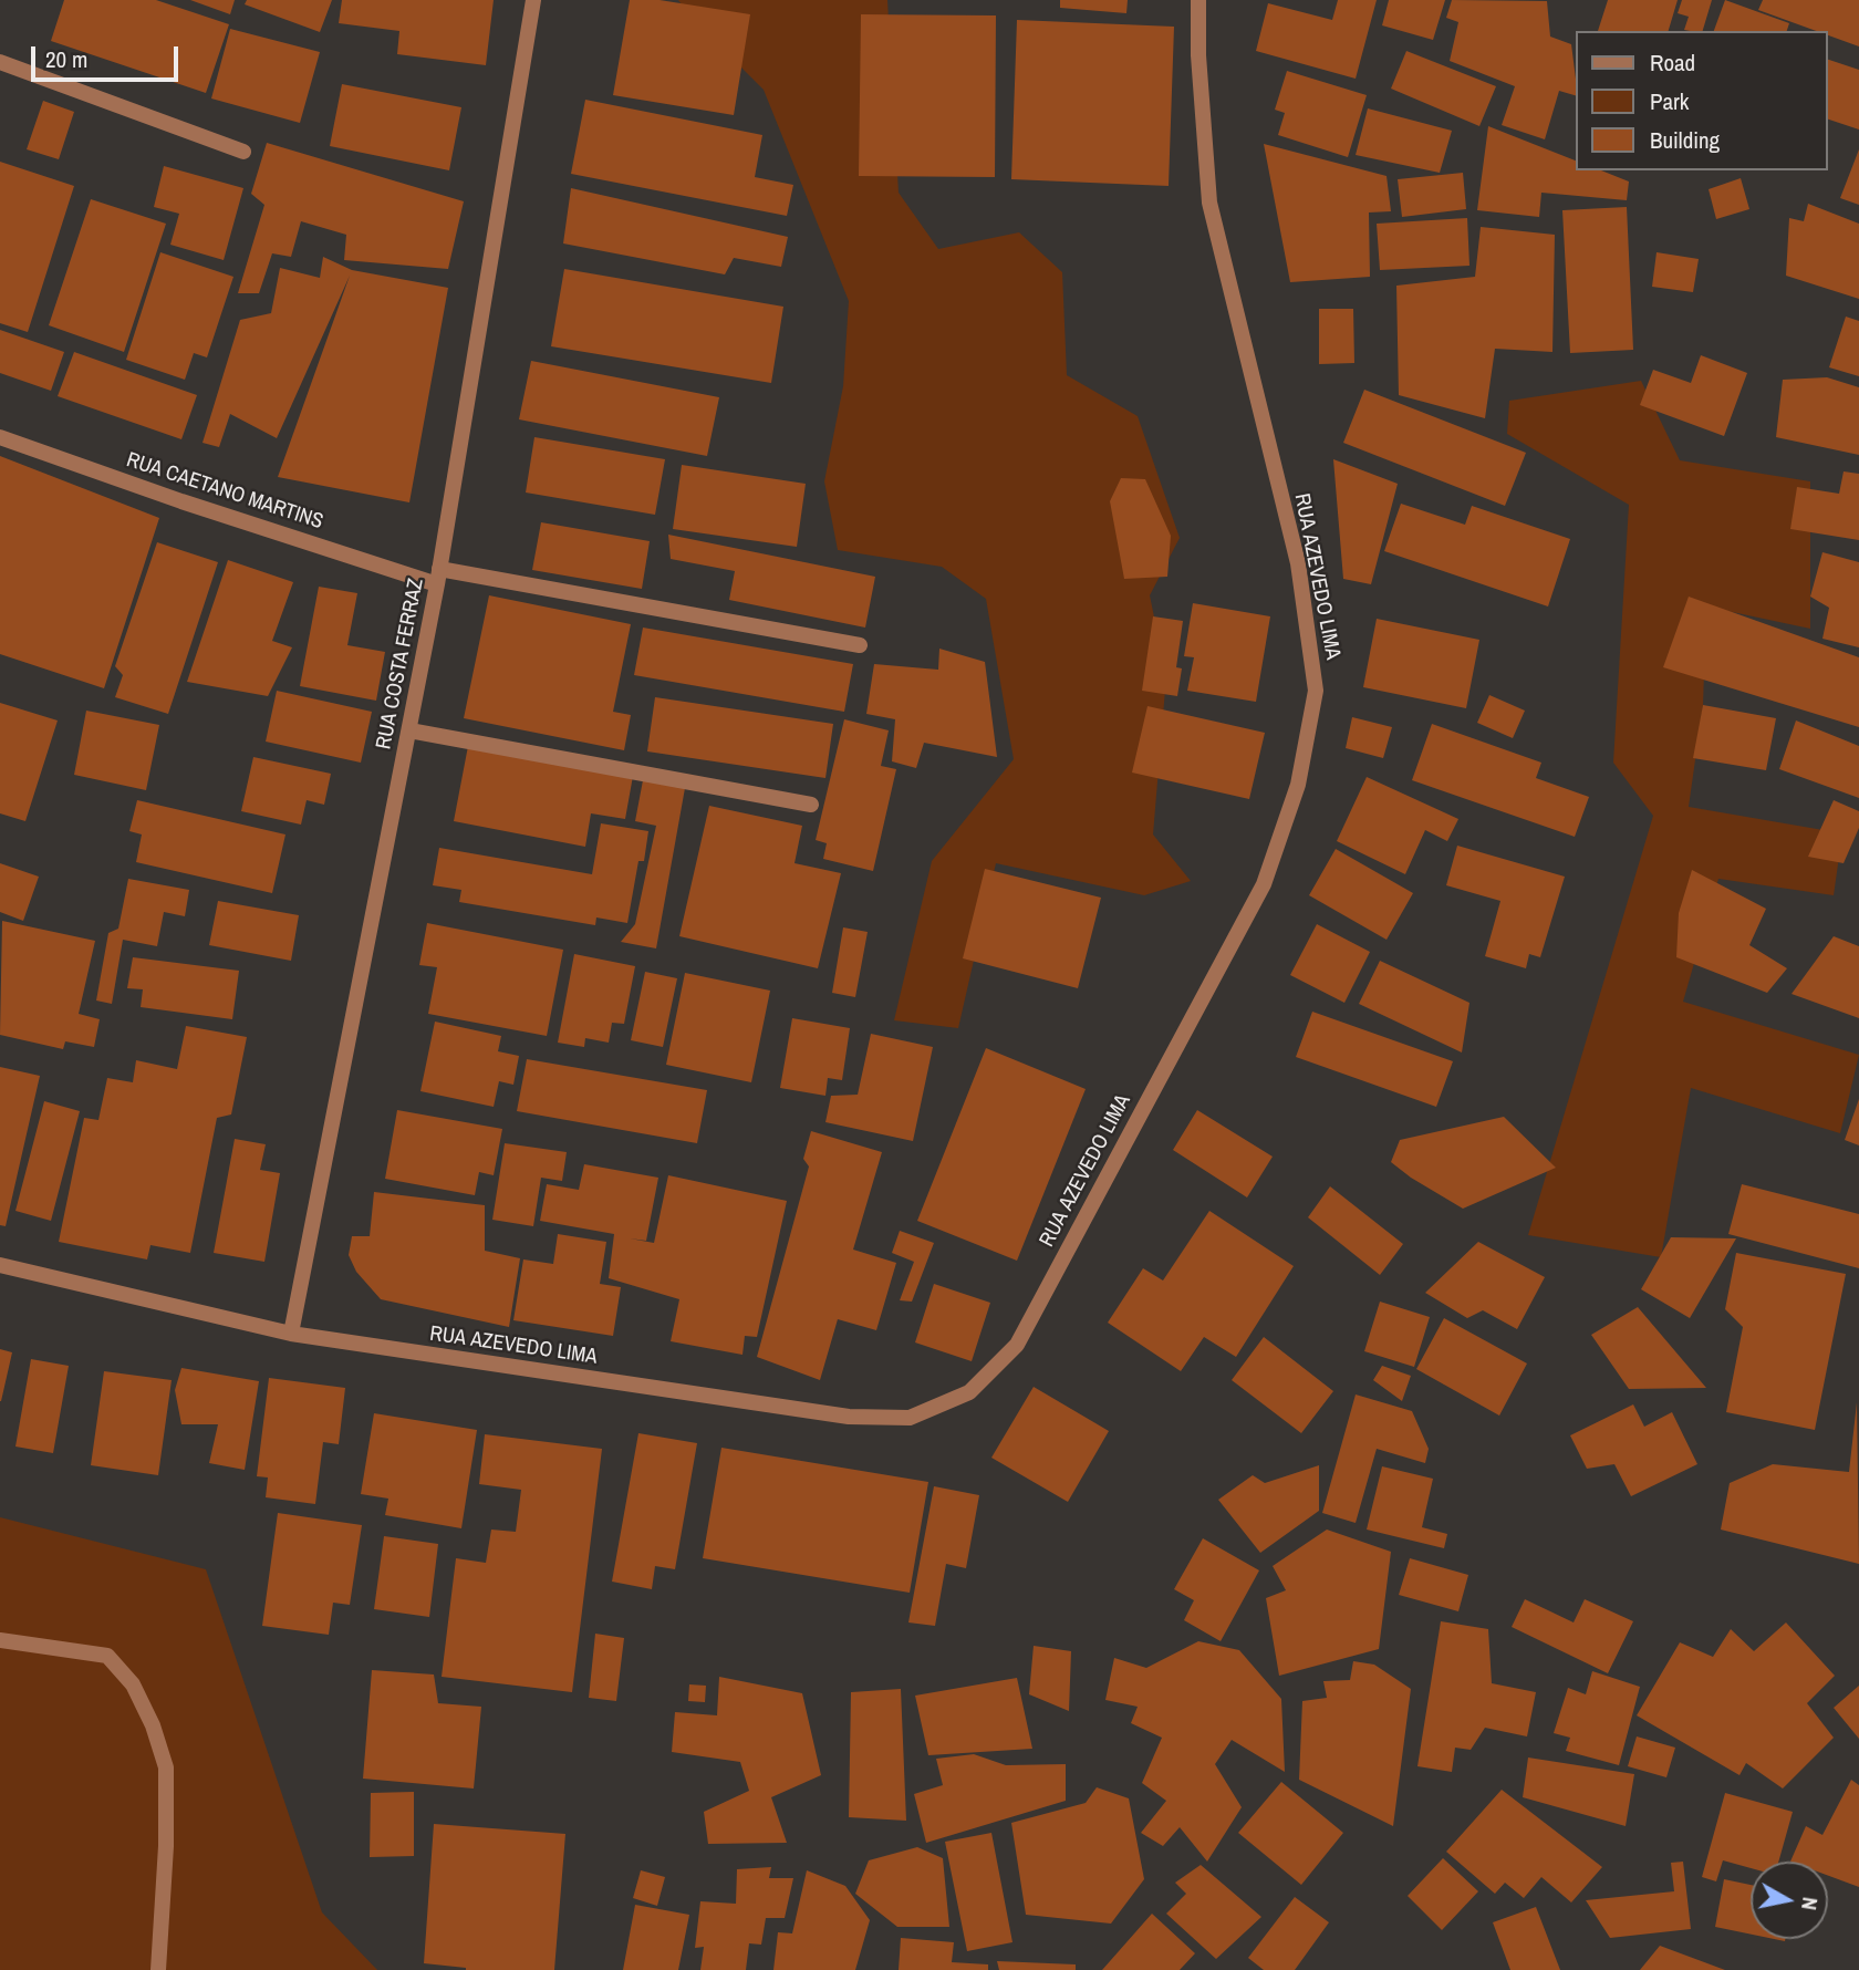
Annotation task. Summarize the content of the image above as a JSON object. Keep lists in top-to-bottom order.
{
  "streets": {
    "street": ["RUA CAETANO MARTINS", "RUA AZEVEDO LIMA", "RUA COSTA FERRAZ"]
  },
  "crossings": [
    ["RUA CAETANO MARTINS", "RUA COSTA FERRAZ"],
    ["RUA AZEVEDO LIMA", "RUA COSTA FERRAZ"]
  ],
  "legend": ["Road", "Park", "Building"],
  "scale_bar": "20 m",
  "north": "right"
}
